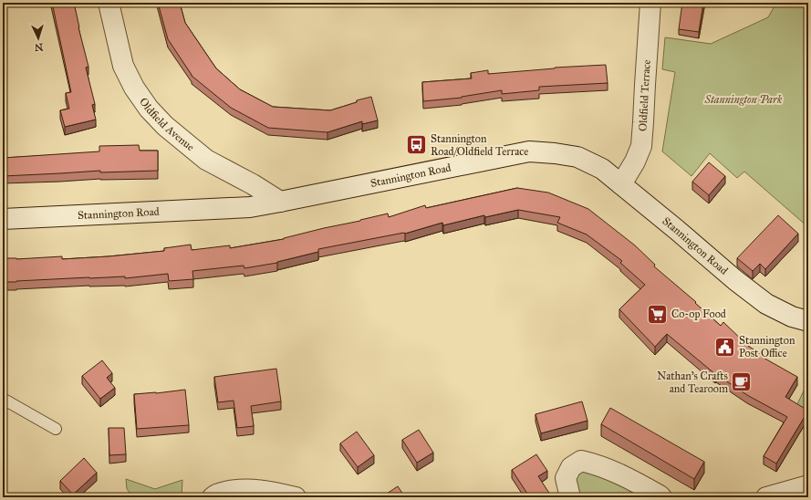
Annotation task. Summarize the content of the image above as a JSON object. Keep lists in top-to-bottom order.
{
  "streets": {
    "main road": ["Oldfield Terrace", "Oldfield Avenue", "Stannington Road"]
  },
  "crossings": [
    ["Oldfield Terrace", "Stannington Road"],
    ["Oldfield Avenue", "Stannington Road"]
  ],
  "parks": ["Stannington Park"],
  "places": {
    "bus stop": ["Stannington Road/Oldfield Terrace"],
    "supermarket": ["Co-op Food"],
    "public building": ["Stannington Post Office"],
    "cafe": ["Nathan's Crafts and Tearoom"]
  },
  "north": "bottom"
}
